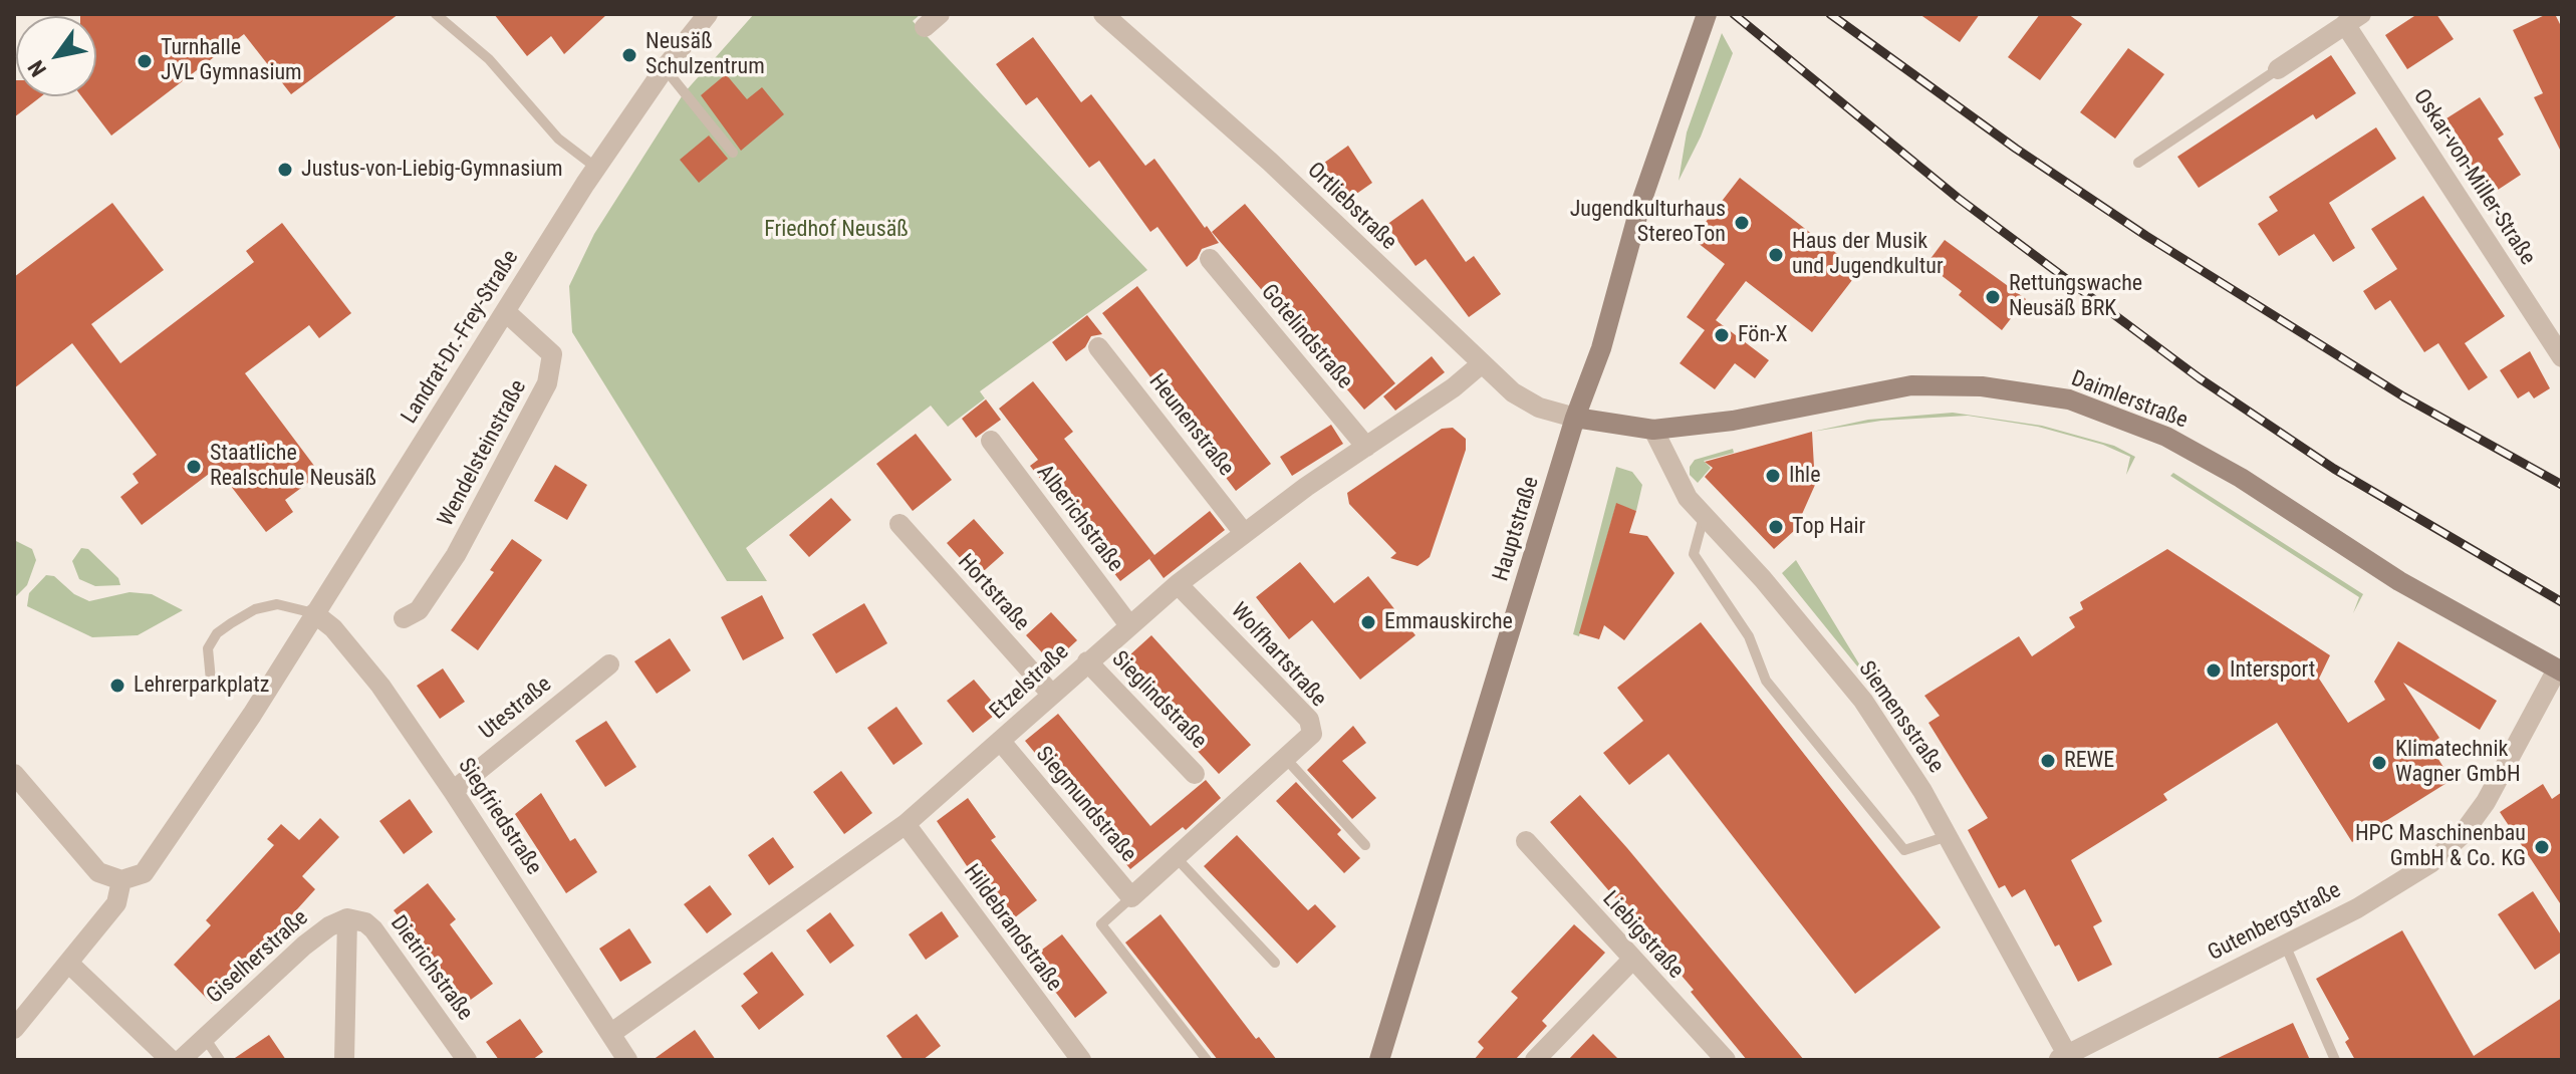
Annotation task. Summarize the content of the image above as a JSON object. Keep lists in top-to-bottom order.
{
  "streets": {
    "street": [
      "Oskar-von-Miller-Straße",
      "Ortliebstraße",
      "Landrat-Dr.-Frey-Straße",
      "Gotelindstraße",
      "Daimlerstraße",
      "Heunenstraße",
      "Wendelsteinstraße",
      "Alberichstraße",
      "Hauptstraße",
      "Hortstraße",
      "Wolfhartstraße",
      "Etzelstraße",
      "Sieglindstraße",
      "Utestraße",
      "Siemensstraße",
      "Siegmundstraße",
      "Siegfriedstraße",
      "Gutenbergstraße",
      "Hildebrandstraße",
      "Liebigstraße",
      "Giselherstraße",
      "Dietrichstraße"
    ]
  },
  "crossings": [
    ["Ortliebstraße", "Daimlerstraße"],
    ["Ortliebstraße", "Hauptstraße"],
    ["Ortliebstraße", "Etzelstraße"],
    ["Landrat-Dr.-Frey-Straße", "Wendelsteinstraße"],
    ["Landrat-Dr.-Frey-Straße", "Siegfriedstraße"],
    ["Gotelindstraße", "Etzelstraße"],
    ["Daimlerstraße", "Hauptstraße"],
    ["Daimlerstraße", "Siemensstraße"],
    ["Daimlerstraße", "Gutenbergstraße"],
    ["Heunenstraße", "Etzelstraße"],
    ["Alberichstraße", "Etzelstraße"],
    ["Hortstraße", "Etzelstraße"],
    ["Wolfhartstraße", "Etzelstraße"],
    ["Wolfhartstraße", "Siegmundstraße"],
    ["Etzelstraße", "Sieglindstraße"],
    ["Etzelstraße", "Siegmundstraße"],
    ["Etzelstraße", "Siegfriedstraße"],
    ["Etzelstraße", "Hildebrandstraße"],
    ["Utestraße", "Siegfriedstraße"],
    ["Siemensstraße", "Gutenbergstraße"],
    ["Giselherstraße", "Dietrichstraße"]
  ],
  "parks": ["Friedhof Neusäß"],
  "places": [
    "Neusäß Schulzentrum",
    "Turnhalle JVL Gymnasium",
    "Justus-von-Liebig-Gymnasium",
    "Jugendkulturhaus StereoTon",
    "Haus der Musik und Jugendkultur",
    "Rettungswache Neusäß BRK",
    "Fön-X",
    "Staatliche Realschule Neusäß",
    "Ihle",
    "Top Hair",
    "Emmauskirche",
    "Intersport",
    "Lehrerparkplatz",
    "REWE",
    "Klimatechnik Wagner GmbH",
    "HPC Maschinenbau GmbH & Co. KG"
  ],
  "north": "bottom left"
}
